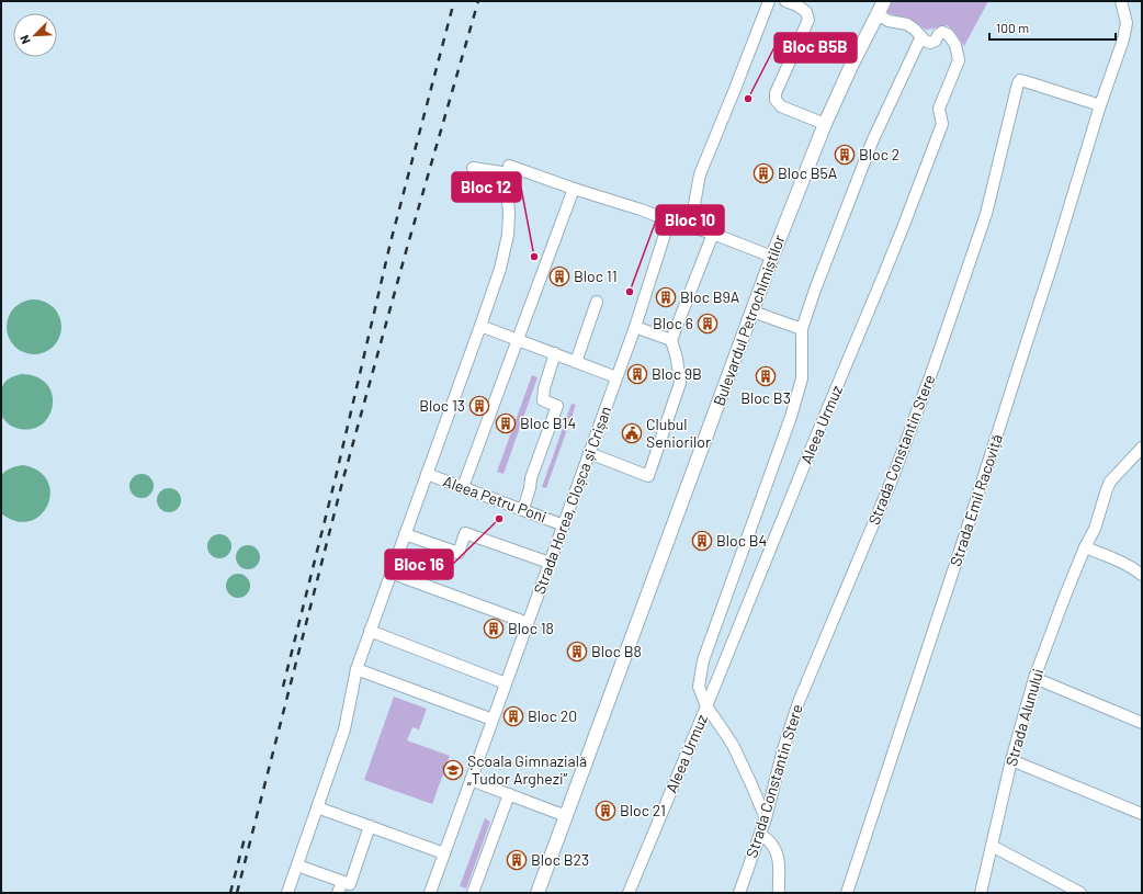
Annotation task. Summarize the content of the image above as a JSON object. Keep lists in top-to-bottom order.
{
  "streets": {
    "main road": ["Bulevardul Petrochimiștilor"],
    "street": [
      "Aleea Urmuz",
      "Strada Constantin Stere",
      "Aleea Petru Poni",
      "Strada Horea, Cloșca și Crișan",
      "Strada Emil Racoviță",
      "Strada Alunului"
    ]
  },
  "crossings": [
    ["Strada Constantin Stere", "Strada Emil Racoviță"],
    ["Aleea Petru Poni", "Strada Horea, Cloșca și Crișan"]
  ],
  "places": {
    "other": [
      "Bloc B5B",
      "Bloc 12",
      "Bloc 10",
      "Bloc 16"
    ],
    "building": [
      "Bloc 2",
      "Bloc B5A",
      "Bloc 11",
      "Bloc B9A",
      "Bloc 6",
      "Bloc 9B",
      "Bloc B3",
      "Bloc 13",
      "Bloc B14",
      "Bloc B4",
      "Bloc 18",
      "Bloc B8",
      "Bloc 20",
      "Bloc 21",
      "Bloc B23"
    ],
    "public building": ["Clubul Seniorilor"],
    "school or university": ["Școala Gimnazială „Tudor Arghezi”"]
  },
  "scale_bar": "100 m",
  "north": "bottom left"
}
